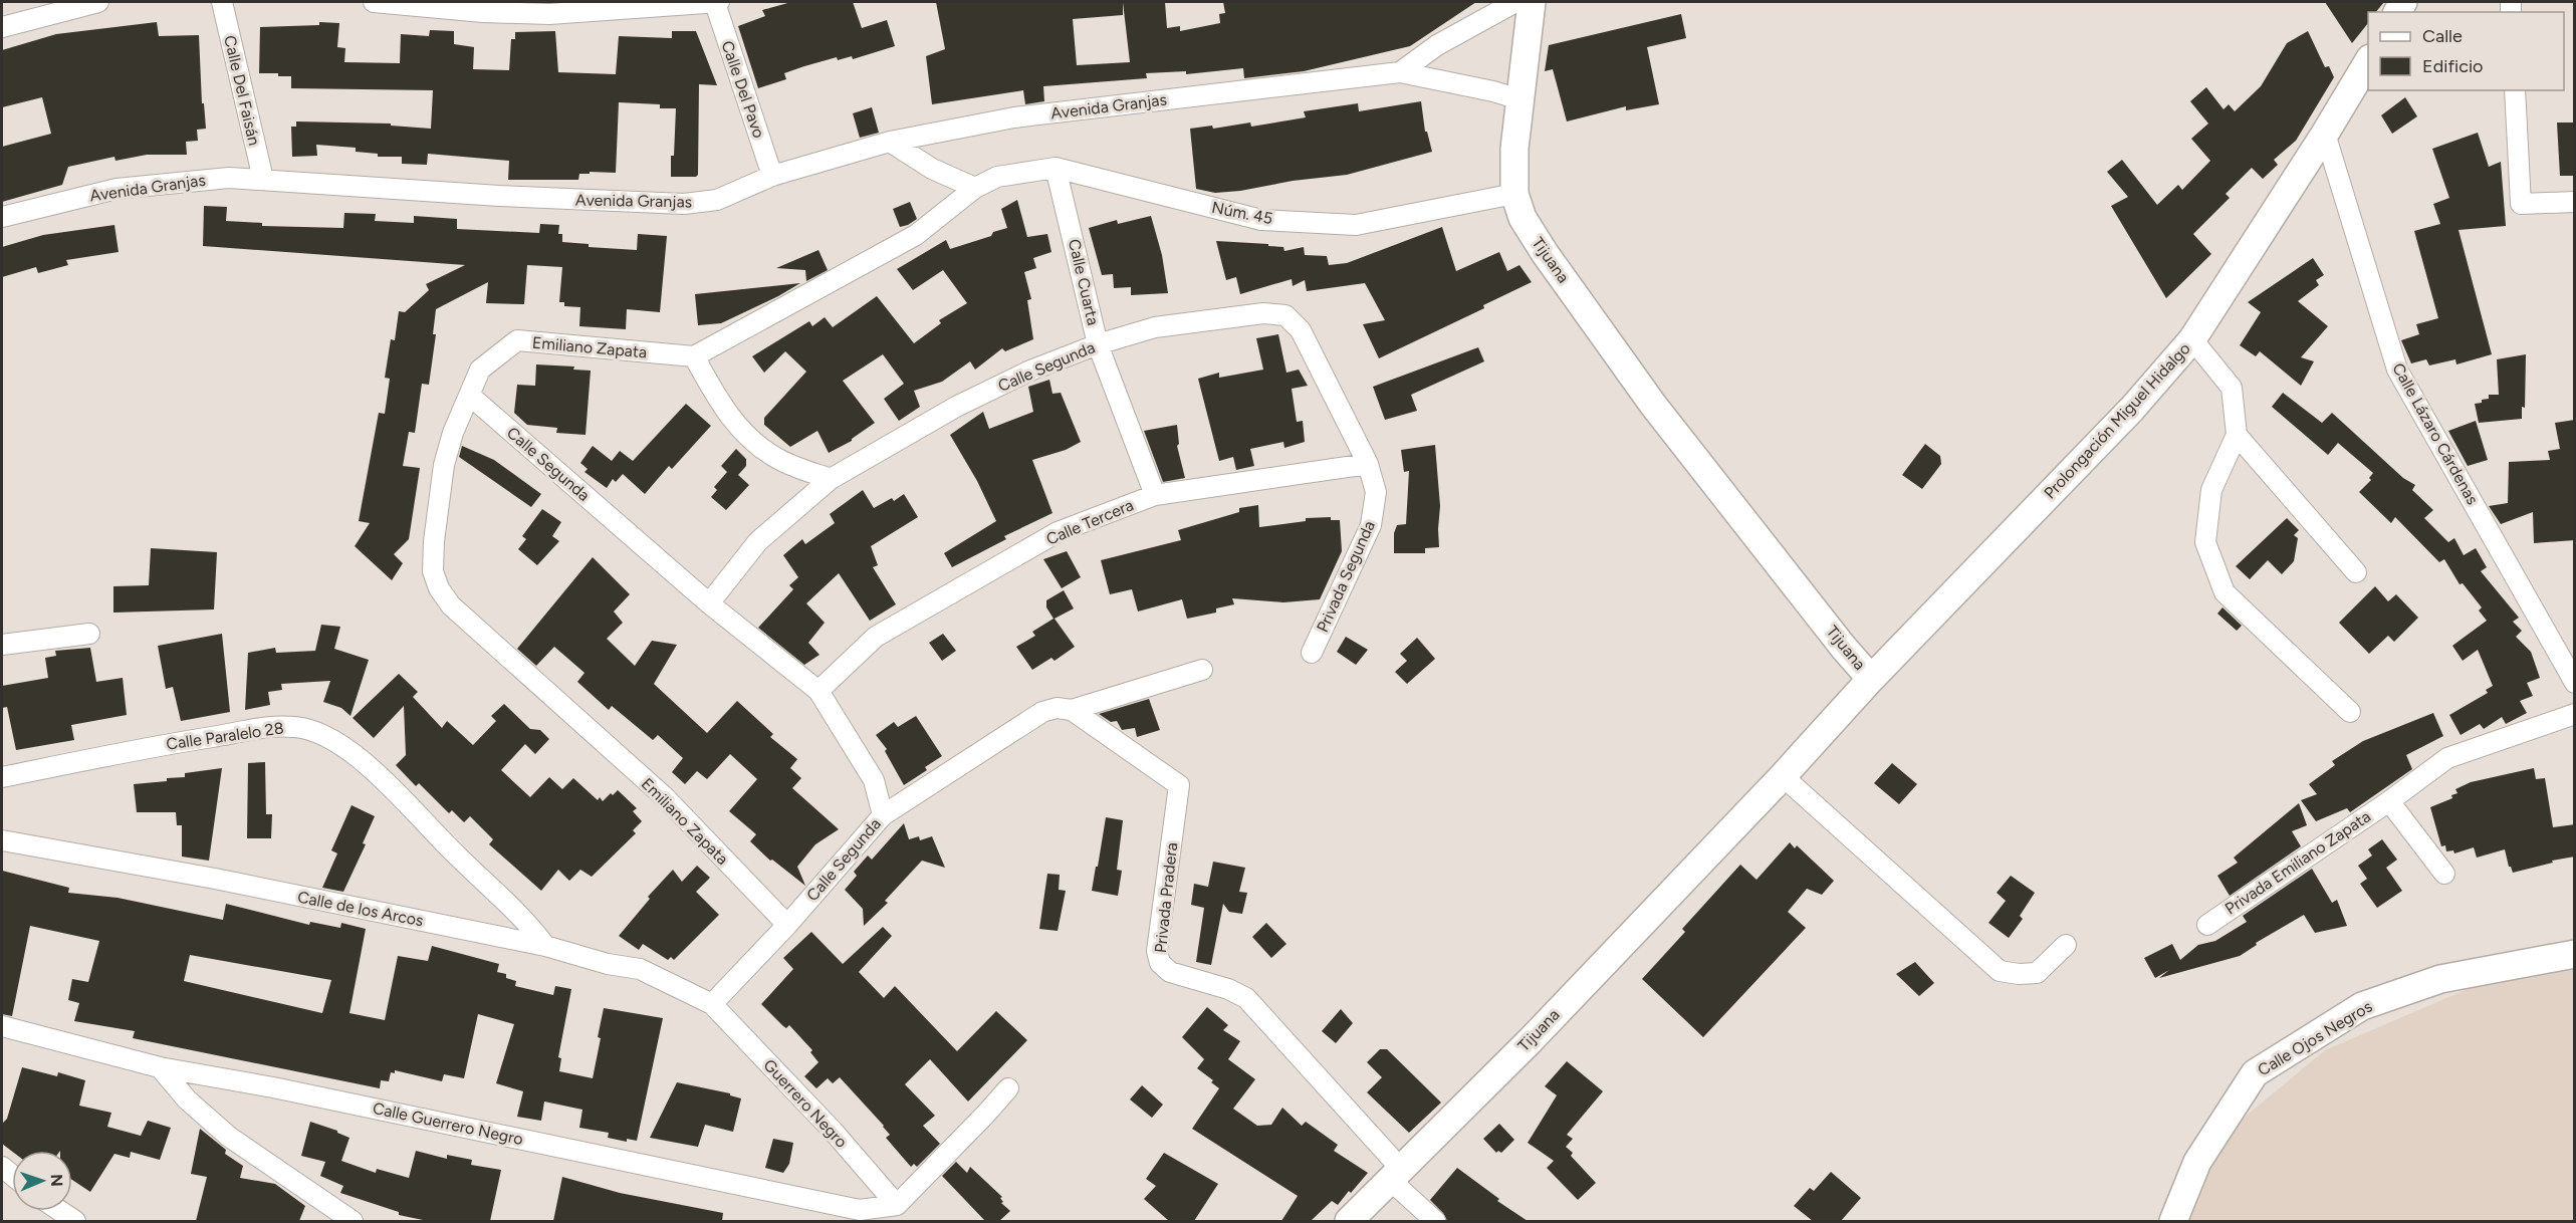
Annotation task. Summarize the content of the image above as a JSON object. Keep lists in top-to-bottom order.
{
  "streets": {
    "main road": ["Tijuana", "Prolongación Miguel Hidalgo", "Calle Ojos Negros"],
    "street": [
      "Calle Del Pavo",
      "Calle Del Faisán",
      "Avenida Granjas",
      "Núm. 45",
      "Calle Cuarta",
      "Emiliano Zapata",
      "Calle Segunda",
      "Calle Lázaro Cárdenas",
      "Calle Tercera",
      "Privada Segunda",
      "Calle Paralelo 28",
      "Privada Emiliano Zapata",
      "Privada Pradera",
      "Calle de los Arcos",
      "Guerrero Negro",
      "Calle Guerrero Negro"
    ]
  },
  "crossings": [
    ["Calle Del Pavo", "Avenida Granjas"],
    ["Calle Del Faisán", "Avenida Granjas"],
    ["Avenida Granjas", "Tijuana"],
    ["Núm. 45", "Tijuana"],
    ["Núm. 45", "Calle Cuarta"],
    ["Tijuana", "Prolongación Miguel Hidalgo"],
    ["Tijuana", "Privada Pradera"],
    ["Calle Cuarta", "Calle Segunda"],
    ["Calle Cuarta", "Calle Tercera"],
    ["Emiliano Zapata", "Calle Segunda"],
    ["Calle Segunda", "Calle Tercera"],
    ["Calle Segunda", "Privada Segunda"],
    ["Calle Segunda", "Calle de los Arcos"],
    ["Calle Segunda", "Guerrero Negro"],
    ["Prolongación Miguel Hidalgo", "Calle Lázaro Cárdenas"],
    ["Calle Tercera", "Privada Segunda"],
    ["Calle Paralelo 28", "Calle de los Arcos"],
    ["Calle de los Arcos", "Guerrero Negro"],
    ["Guerrero Negro", "Calle Guerrero Negro"]
  ],
  "legend": ["Calle", "Edificio"],
  "north": "right"
}
